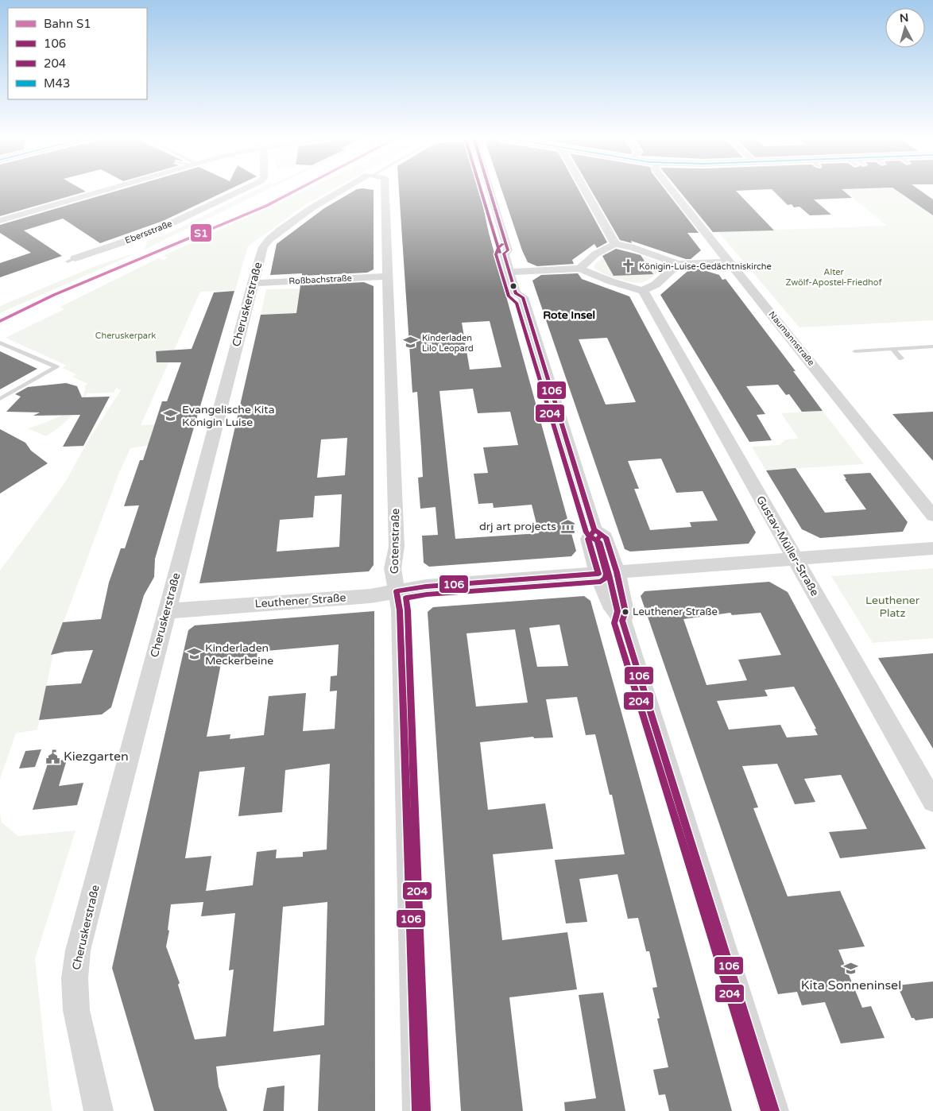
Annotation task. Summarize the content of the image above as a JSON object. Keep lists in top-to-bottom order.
{
  "streets": {
    "street": [
      "Ebersstraße",
      "Roßbachstraße",
      "Cheruskerstraße",
      "Naumannstraße",
      "Gotenstraße",
      "Gustav-Müller-Straße",
      "Leuthener Straße"
    ]
  },
  "crossings": [
    ["Roßbachstraße", "Cheruskerstraße"],
    ["Roßbachstraße", "Gotenstraße"],
    ["Cheruskerstraße", "Leuthener Straße"],
    ["Gotenstraße", "Leuthener Straße"],
    ["Gustav-Müller-Straße", "Leuthener Straße"]
  ],
  "districts": ["Rote Insel"],
  "parks": ["Alter Zwölf-Apostel-Friedhof", "Cheruskerpark", "Leuthener Platz"],
  "places": {
    "church": ["Königin-Luise-Gedächtniskirche"],
    "school or university": [
      "Kinderladen Lilo Leopard",
      "Evangelische Kita Königin Luise",
      "Kinderladen Meckerbeine",
      "Kita Sonneninsel"
    ],
    "museum": ["drj art projects"],
    "other": ["Leuthener Straße"],
    "public building": ["Kiezgarten"]
  },
  "lines": ["rail line S1", "transit line 106", "transit line 204"],
  "legend": [
    "Bahn S1",
    "106",
    "204",
    "M43"
  ],
  "north": "top"
}
